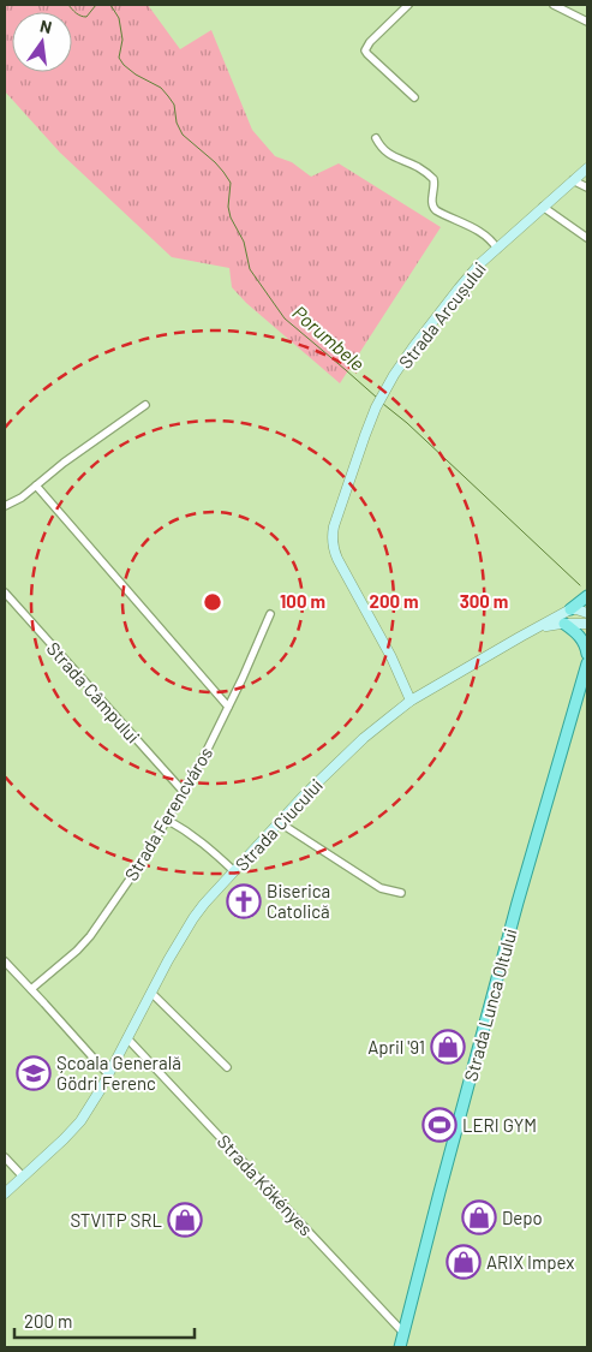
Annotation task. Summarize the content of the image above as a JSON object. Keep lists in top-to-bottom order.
{
  "streets": {
    "main road": ["Strada Arcușului", "Strada Ciucului", "Strada Lunca Oltului"],
    "street": ["Strada Câmpului", "Strada Ferencváros", "Strada Kökényes"]
  },
  "crossings": [
    ["Strada Arcușului", "Strada Ciucului"],
    ["Strada Câmpului", "Strada Ferencváros"],
    ["Strada Ciucului", "Strada Kökényes"],
    ["Strada Lunca Oltului", "Strada Kökényes"]
  ],
  "water": ["Porumbele"],
  "places": {
    "church": ["Biserica Catolică"],
    "shop": [
      "April '91",
      "Depo",
      "STVITP SRL",
      "ARIX Impex"
    ],
    "school or university": ["Școala Generală Gödri Ferenc"],
    "sports": ["LERI GYM"]
  },
  "scale_bar": "200 m",
  "north": "top",
  "rings": ["100 m", "200 m", "300 m"]
}
